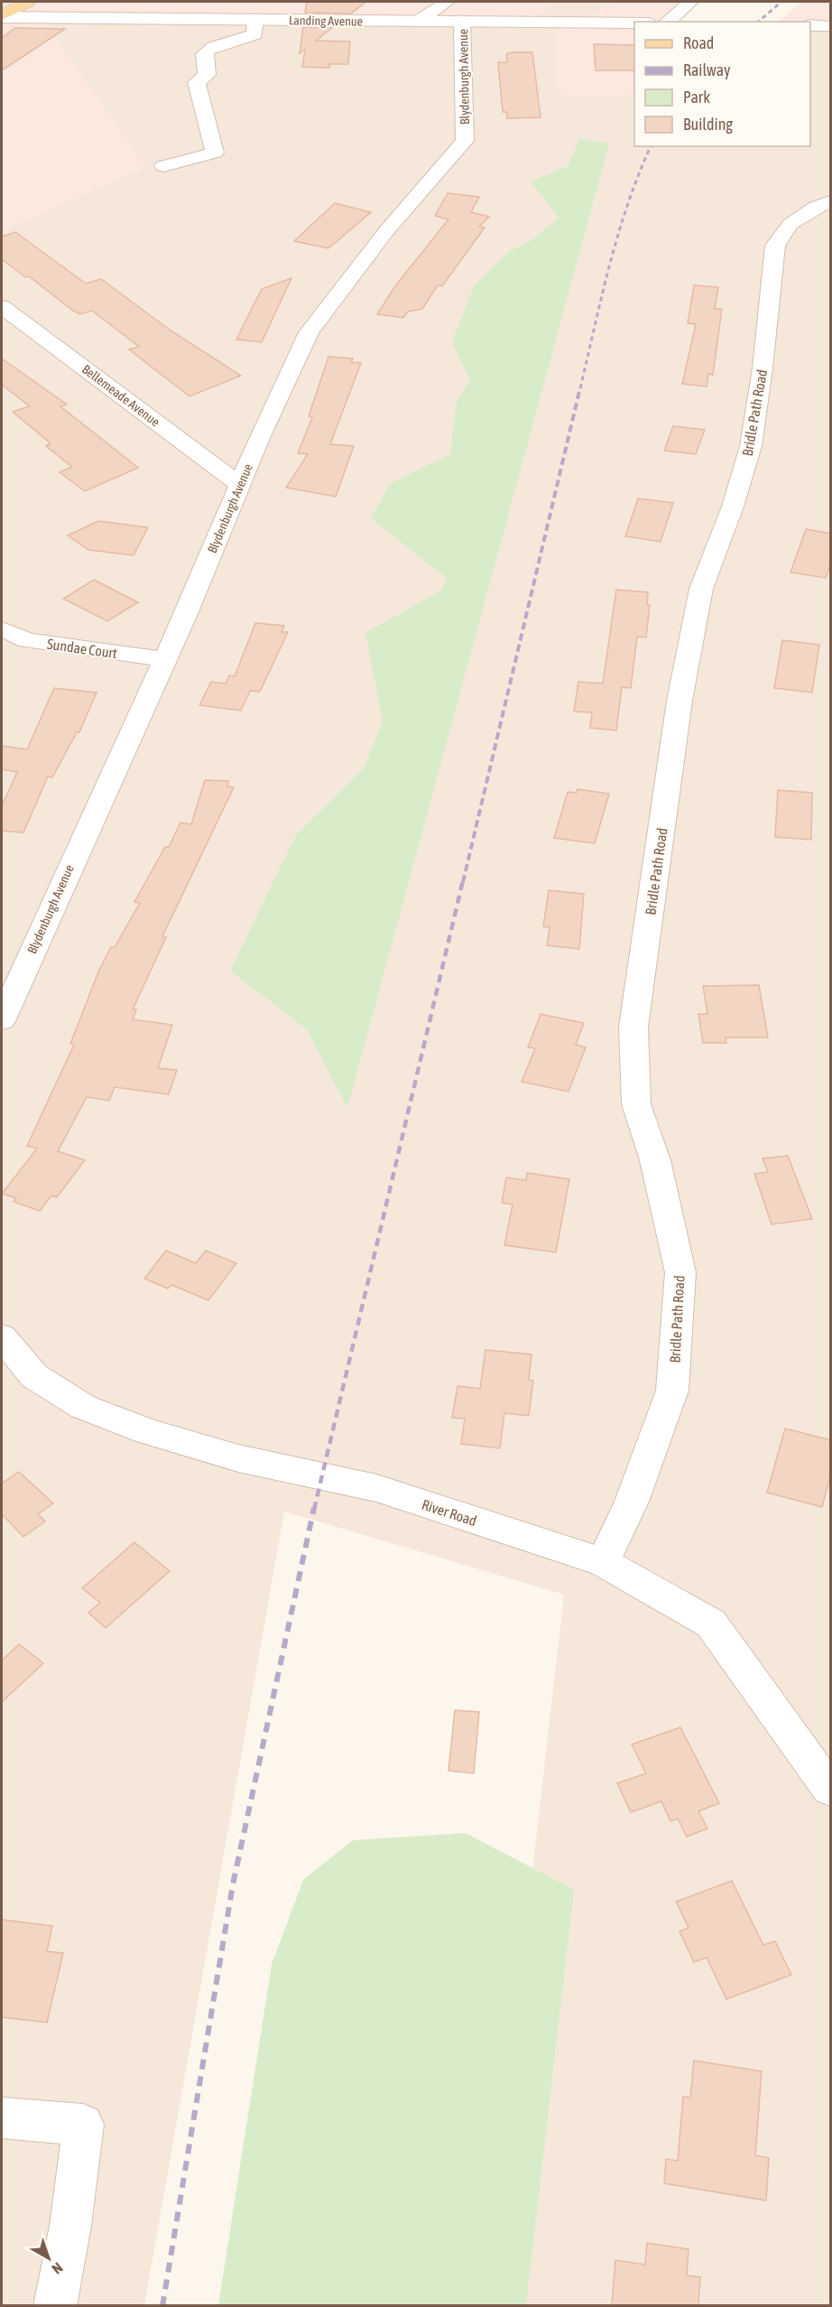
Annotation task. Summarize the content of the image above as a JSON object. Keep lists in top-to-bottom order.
{
  "streets": {
    "street": [
      "Landing Avenue",
      "Blydenburgh Avenue",
      "Bellemeade Avenue",
      "Bridle Path Road",
      "Sundae Court",
      "River Road"
    ]
  },
  "crossings": [
    ["Landing Avenue", "Blydenburgh Avenue"],
    ["Blydenburgh Avenue", "Bellemeade Avenue"],
    ["Blydenburgh Avenue", "Sundae Court"],
    ["Bridle Path Road", "River Road"]
  ],
  "legend": [
    "Road",
    "Railway",
    "Park",
    "Building"
  ],
  "north": "bottom right"
}
